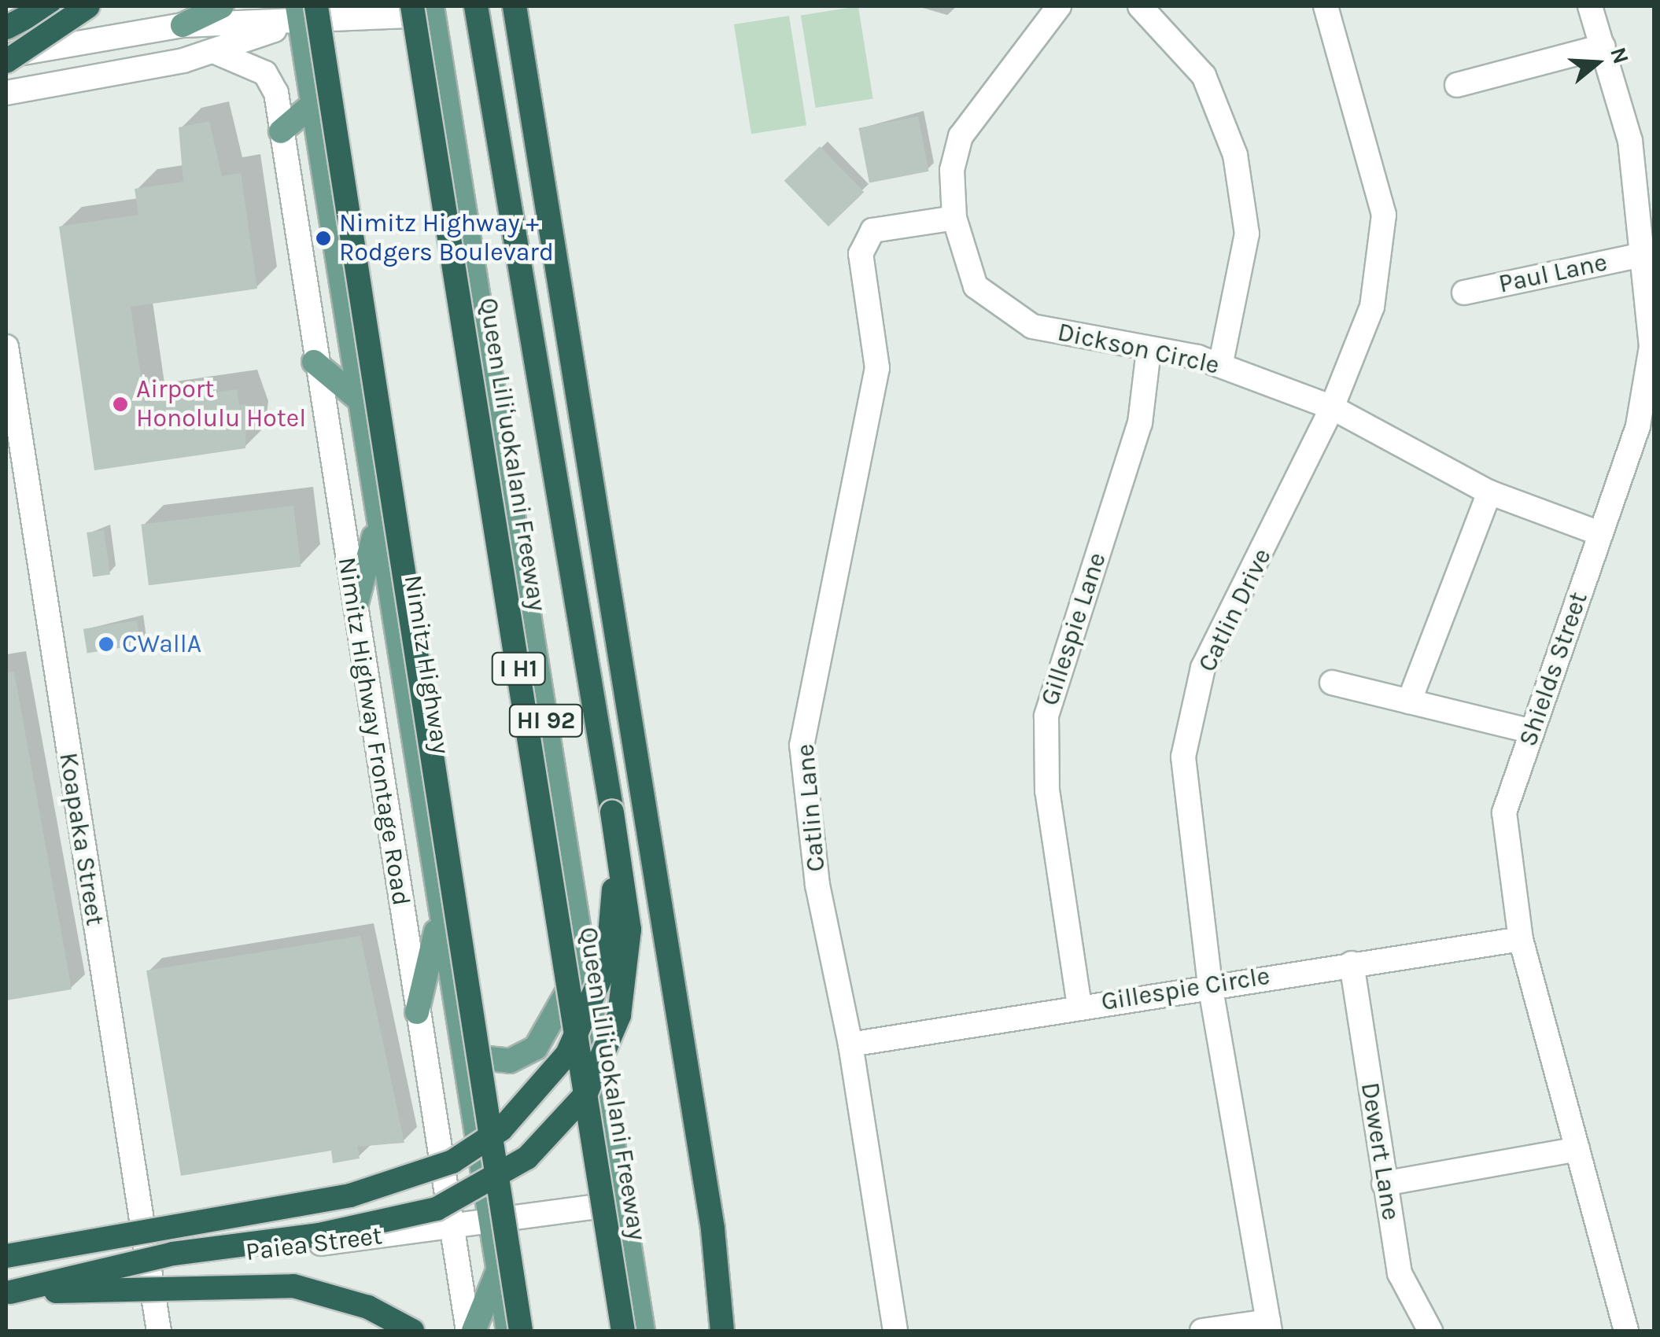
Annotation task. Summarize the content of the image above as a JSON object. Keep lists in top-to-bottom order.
{
  "streets": {
    "highway": ["Queen Liliʻuokalani Freeway", "I H1"],
    "main road": ["Nimitz Highway", "HI 92"],
    "street": [
      "Paul Lane",
      "Dickson Circle",
      "Catlin Drive",
      "Gillespie Lane",
      "Shields Street",
      "Nimitz Highway Frontage Road",
      "Catlin Lane",
      "Koapaka Street",
      "Gillespie Circle",
      "Dewert Lane",
      "Paiea Street"
    ]
  },
  "crossings": [
    ["Paul Lane", "Shields Street"],
    ["Dickson Circle", "Catlin Drive"],
    ["Dickson Circle", "Gillespie Lane"],
    ["Dickson Circle", "Shields Street"],
    ["Dickson Circle", "Catlin Lane"],
    ["Queen Liliʻuokalani Freeway", "HI 92"],
    ["Catlin Drive", "Gillespie Circle"],
    ["Gillespie Lane", "Gillespie Circle"],
    ["Nimitz Highway", "Paiea Street"],
    ["Shields Street", "Gillespie Circle"],
    ["HI 92", "Paiea Street"],
    ["Nimitz Highway Frontage Road", "Paiea Street"],
    ["Catlin Lane", "Gillespie Circle"],
    ["Koapaka Street", "Paiea Street"],
    ["Gillespie Circle", "Dewert Lane"]
  ],
  "places": ["Nimitz Highway + Rodgers Boulevard", "Airport Honolulu Hotel", "CWallA"],
  "north": "right"
}
